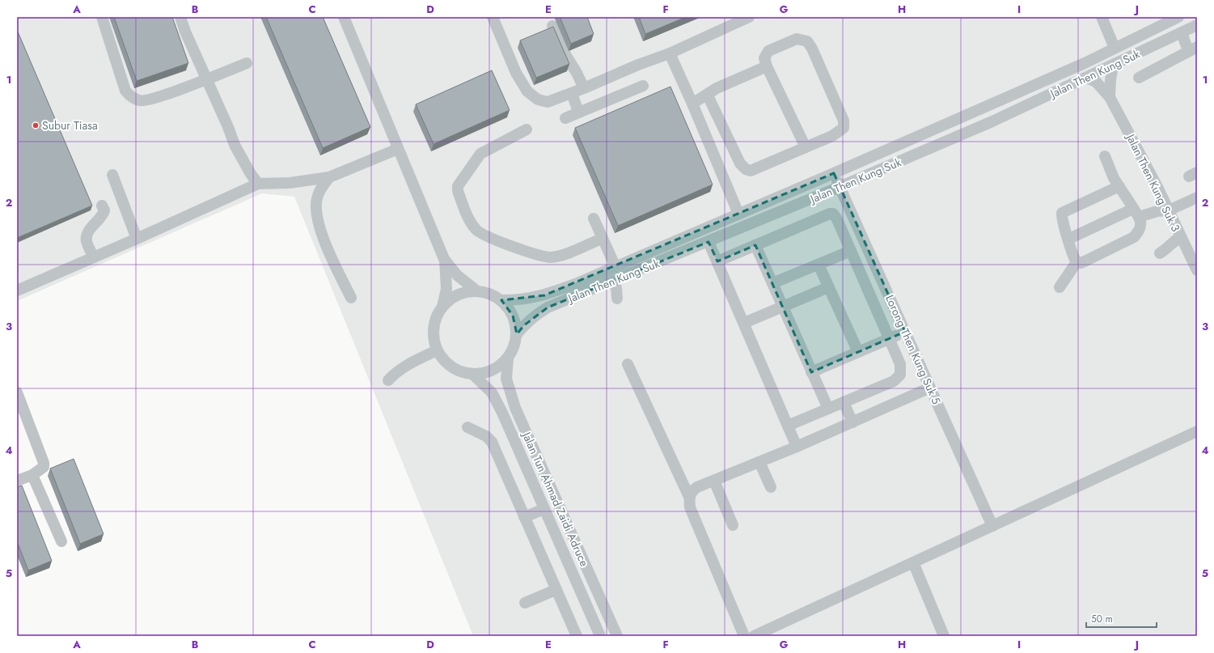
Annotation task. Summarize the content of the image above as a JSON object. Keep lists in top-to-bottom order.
{
  "streets": {
    "street": [
      "Jalan Then Kung Suk",
      "Jalan Then Kung Suk 3",
      "Lorong Then Kung Suk 5",
      "Jalan Tun Ahmad Zaidi Adruce"
    ]
  },
  "crossings": [
    ["Jalan Then Kung Suk", "Jalan Then Kung Suk 3"],
    ["Jalan Then Kung Suk", "Lorong Then Kung Suk 5"],
    ["Jalan Then Kung Suk", "Jalan Tun Ahmad Zaidi Adruce"]
  ],
  "places": ["Subur Tiasa"],
  "scale_bar": "50 m",
  "grid": {
    "columns": [
      "A",
      "B",
      "C",
      "D",
      "E",
      "F",
      "G",
      "H",
      "I",
      "J"
    ],
    "rows": [
      "1",
      "2",
      "3",
      "4",
      "5"
    ]
  }
}
